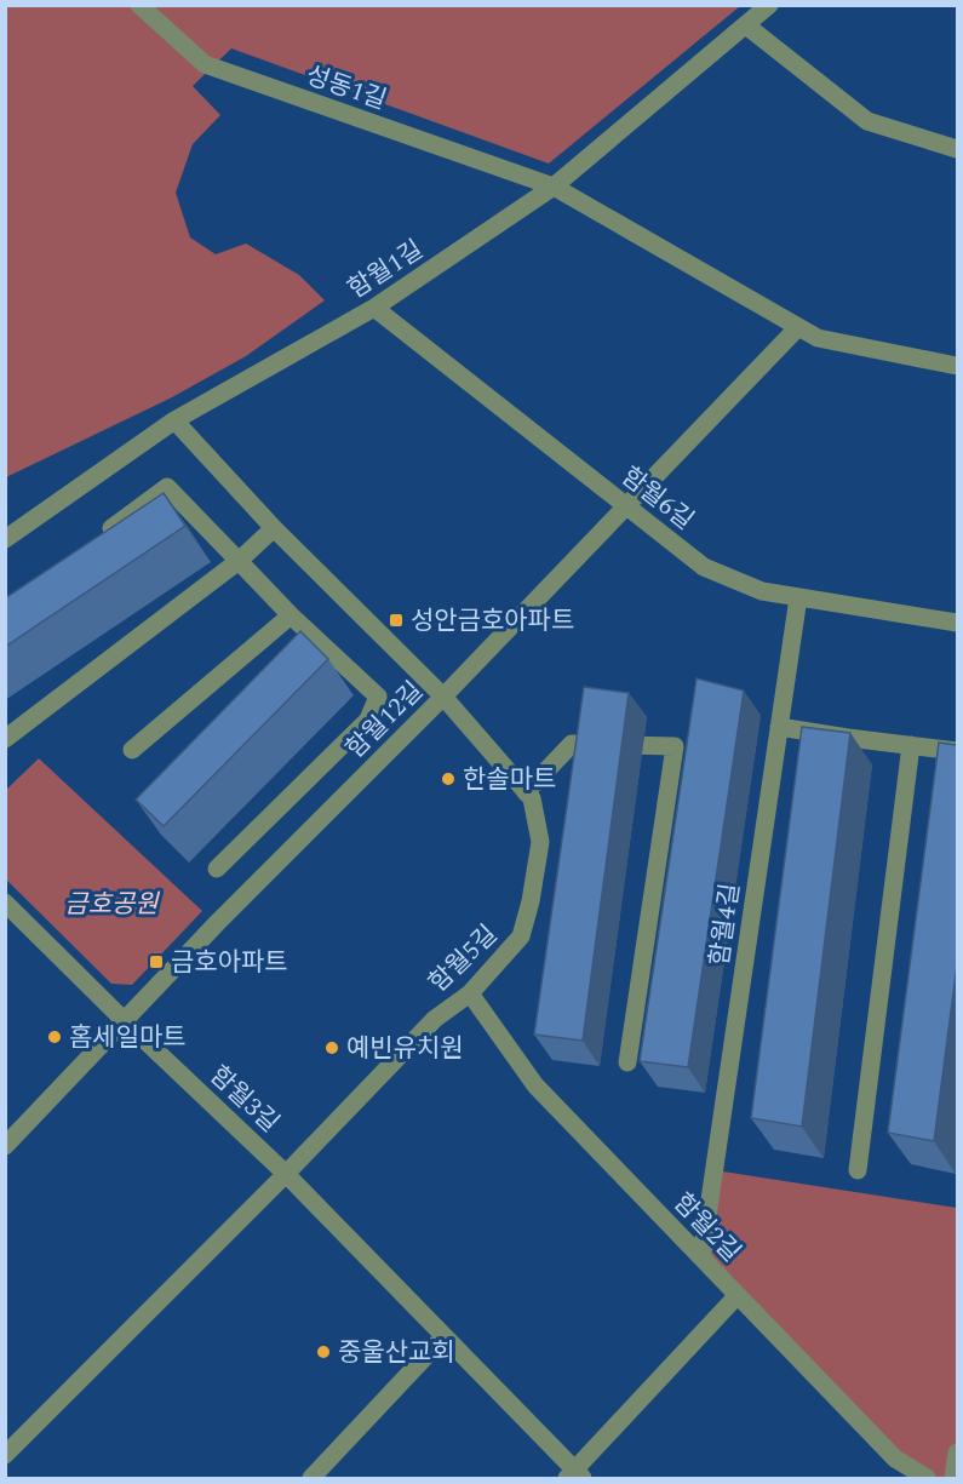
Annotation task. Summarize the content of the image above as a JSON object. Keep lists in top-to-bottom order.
{
  "streets": {
    "street": [
      "성동1길",
      "함월1길",
      "함월6길",
      "함월12길",
      "함월4길",
      "함월5길",
      "함월3길",
      "함월2길"
    ]
  },
  "crossings": [
    ["성동1길", "함월1길"],
    ["성동1길", "함월12길"],
    ["함월1길", "함월6길"],
    ["함월1길", "함월5길"],
    ["함월6길", "함월12길"],
    ["함월6길", "함월4길"],
    ["함월12길", "함월5길"],
    ["함월12길", "함월3길"],
    ["함월4길", "함월2길"],
    ["함월5길", "함월3길"],
    ["함월5길", "함월2길"]
  ],
  "parks": ["금호공원"],
  "places": {
    "transit": ["성안금호아파트", "금호아파트"],
    "other": [
      "한솔마트",
      "홈세일마트",
      "예빈유치원",
      "중울산교회"
    ]
  }
}
